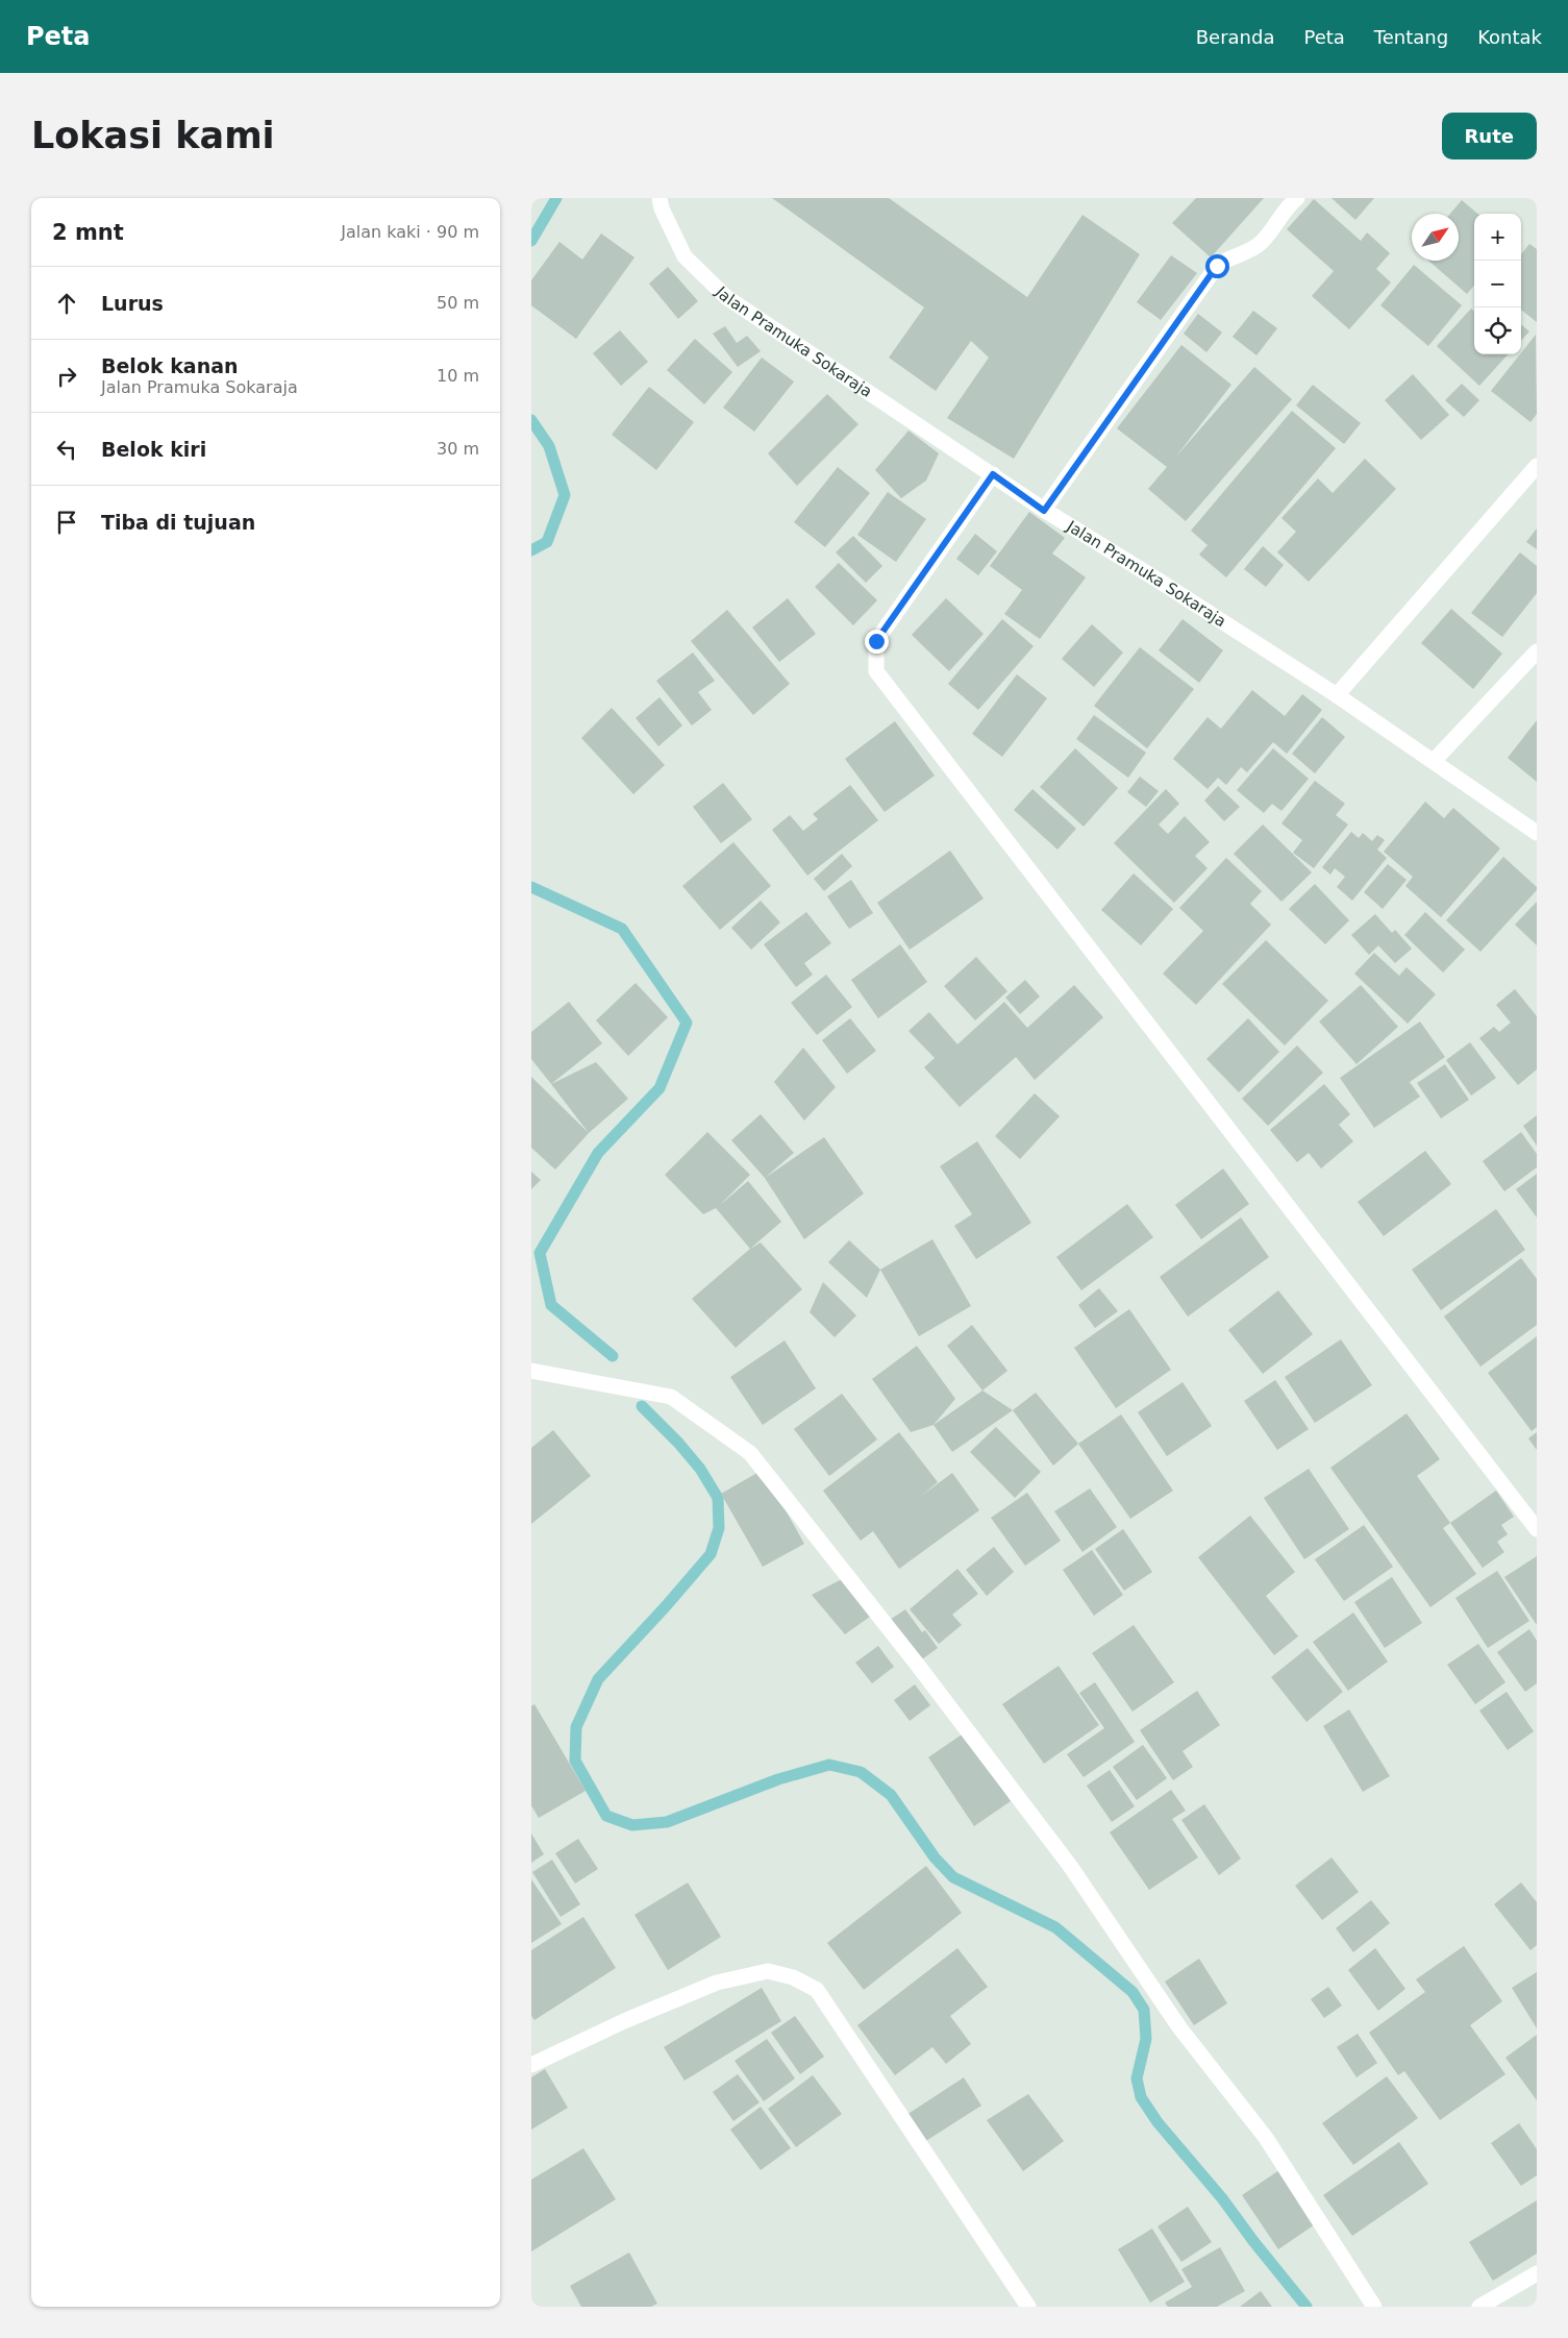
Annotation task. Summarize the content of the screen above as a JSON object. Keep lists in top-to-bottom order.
{
  "streets": {
    "street": ["Jalan Pramuka Sokaraja"]
  },
  "north": "top right",
  "page": {
    "header": "Peta",
    "nav": [
      "Beranda",
      "Peta",
      "Tentang",
      "Kontak"
    ],
    "buttons": "Rute",
    "title": "Lokasi kami",
    "heading": ["2 mnt", "Jalan kaki · 90 m"],
    "map_buttons": ["+", "−"],
    "list": [
      ["Lurus", "50 m"],
      ["Belok kanan", "Jalan Pramuka Sokaraja", "10 m"],
      ["Belok kiri", "30 m"],
      "Tiba di tujuan"
    ]
  }
}
